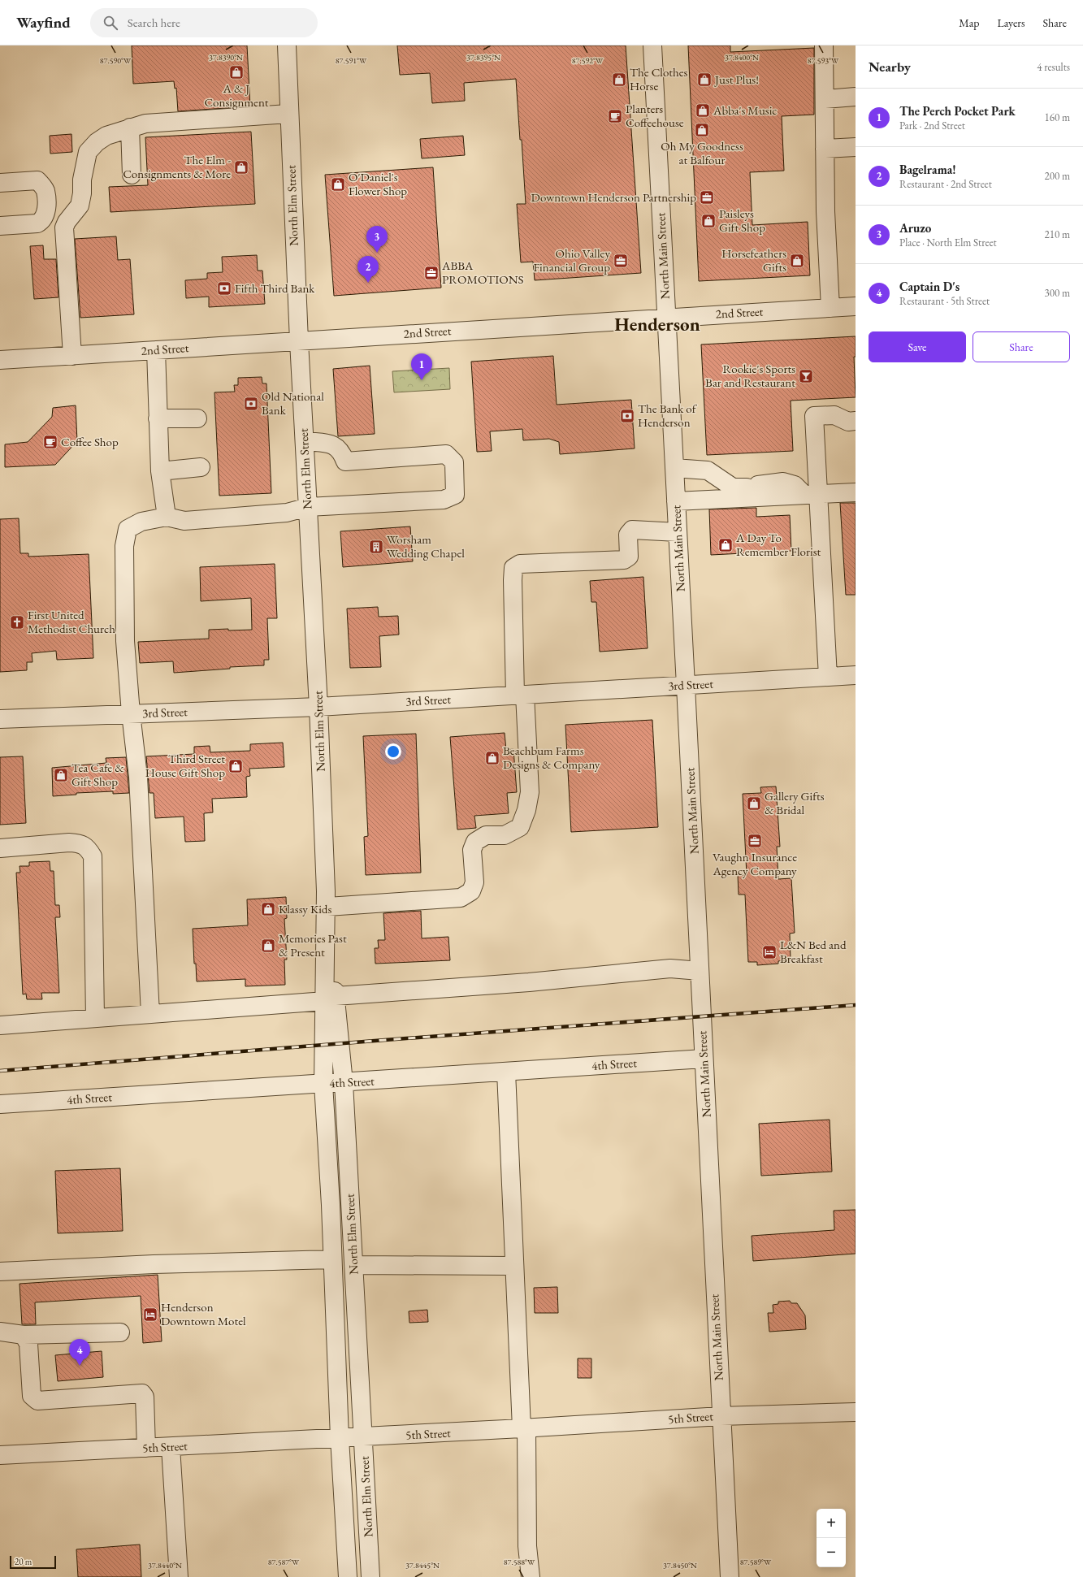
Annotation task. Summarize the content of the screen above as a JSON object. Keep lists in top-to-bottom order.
{
  "streets": {
    "street": [
      "North Elm Street",
      "North Main Street",
      "2nd Street",
      "3rd Street",
      "4th Street",
      "5th Street"
    ]
  },
  "crossings": [
    ["North Elm Street", "2nd Street"],
    ["North Elm Street", "3rd Street"],
    ["North Elm Street", "4th Street"],
    ["North Elm Street", "5th Street"],
    ["North Main Street", "2nd Street"],
    ["North Main Street", "3rd Street"],
    ["North Main Street", "4th Street"],
    ["North Main Street", "5th Street"]
  ],
  "districts": ["Henderson"],
  "places": {
    "shop": [
      "A & J Consignment",
      "The Clothes Horse",
      "Just Plus!",
      "Abba's Music",
      "Oh My Goodness at Balfour",
      "The Elm - Consignments & More",
      "O'Daniel's Flower Shop",
      "Paisleys Gift Shop",
      "Horsefeathers Gifts",
      "A Day To Remember Florist",
      "Beachbum Farms Designs & Company",
      "Third Street House Gift Shop",
      "Tea Cafe & Gift Shop",
      "Gallery Gifts & Bridal",
      "Klassy Kids",
      "Memories Past & Present"
    ],
    "cafe": ["Planters Coffeehouse", "Coffee Shop"],
    "office": [
      "Downtown Henderson Partnership",
      "Ohio Valley Financial Group",
      "ABBA PROMOTIONS",
      "Vaughn Insurance Agency Company"
    ],
    "bank": ["Fifth Third Bank", "Old National Bank", "The Bank of Henderson"],
    "bar": ["Rookie's Sports Bar and Restaurant"],
    "building": ["Worsham Wedding Chapel"],
    "church": ["First United Methodist Church"],
    "hotel": ["L&N Bed and Breakfast", "Henderson Downtown Motel"]
  },
  "scale_bar": "20 m",
  "page": {
    "header": "Wayfind",
    "search": "Search here",
    "nav": ["Map", "Layers", "Share"],
    "heading": ["Nearby", "4 results"],
    "list": [
      {
        "mark": "1",
        "name": "The Perch Pocket Park",
        "note": "Park · 2nd Street",
        "value": "160 m"
      },
      {
        "mark": "2",
        "name": "Bagelrama!",
        "note": "Restaurant · 2nd Street",
        "value": "200 m"
      },
      {
        "mark": "3",
        "name": "Aruzo",
        "note": "Place · North Elm Street",
        "value": "210 m"
      },
      {
        "mark": "4",
        "name": "Captain D's",
        "note": "Restaurant · 5th Street",
        "value": "300 m"
      }
    ],
    "pins": [
      "3",
      "2",
      "1",
      "4"
    ],
    "buttons": ["Save", "Share"],
    "map_buttons": ["+", "−"],
    "scale": "20 m"
  },
  "coordinates": [
    "37.8390°N",
    "37.8395°N",
    "37.8400°N",
    "87.592°W",
    "87.593°W",
    "87.590°W",
    "87.591°W",
    "87.587°W",
    "87.588°W",
    "87.589°W",
    "37.8440°N",
    "37.8445°N",
    "37.8450°N"
  ]
}
